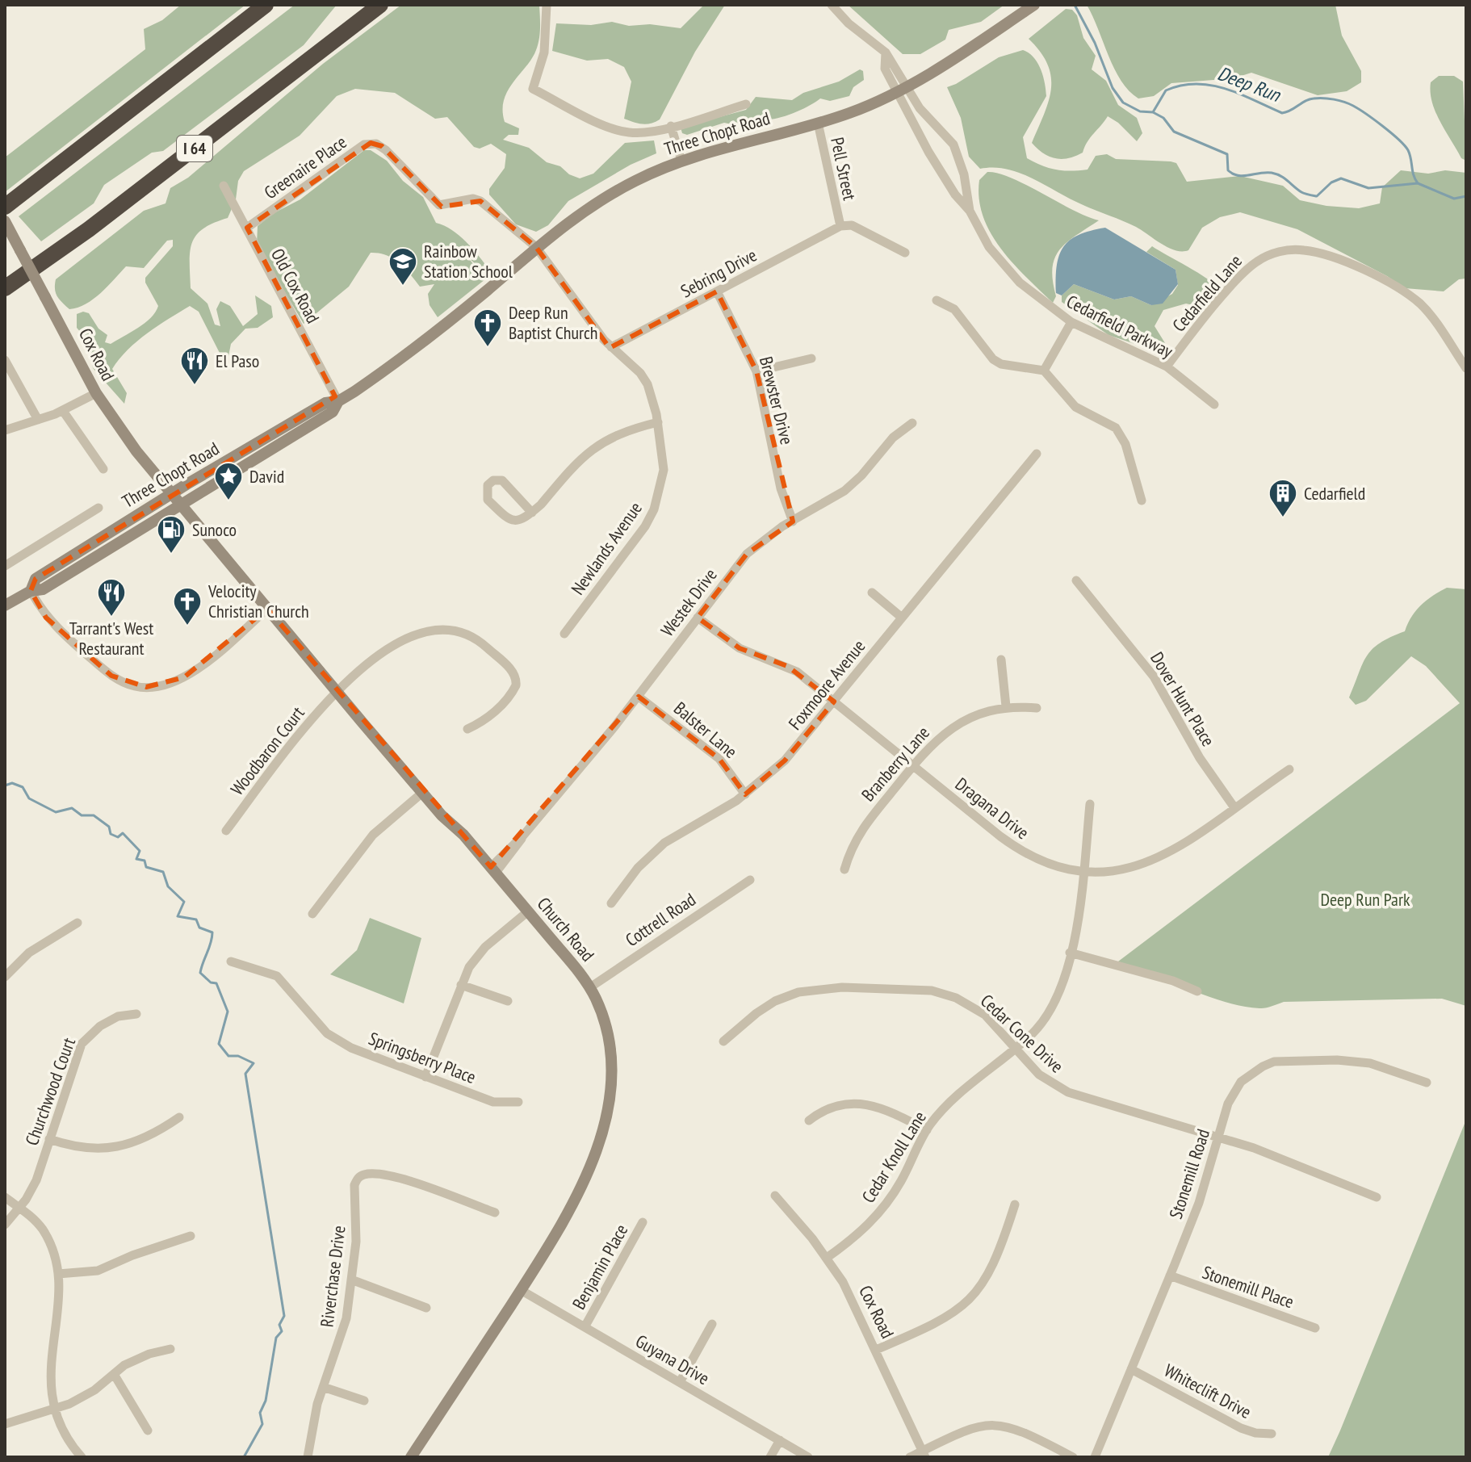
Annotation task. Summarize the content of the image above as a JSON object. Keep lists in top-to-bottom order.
{
  "streets": {
    "highway": ["I 64"],
    "main road": ["Three Chopt Road", "Cox Road", "Church Road"],
    "street": [
      "Greenaire Place",
      "Pell Street",
      "Sebring Drive",
      "Old Cox Road",
      "Cedarfield Lane",
      "Cedarfield Parkway",
      "Brewster Drive",
      "Newlands Avenue",
      "Westek Drive",
      "Foxmoore Avenue",
      "Dover Hunt Place",
      "Balster Lane",
      "Woodbaron Court",
      "Branberry Lane",
      "Dragana Drive",
      "Cottrell Road",
      "Cedar Cone Drive",
      "Springsberry Place",
      "Churchwood Court",
      "Cedar Knoll Lane",
      "Stonemill Road",
      "Benjamin Place",
      "Riverchase Drive",
      "Stonemill Place",
      "Guyana Drive",
      "Whiteclift Drive"
    ]
  },
  "crossings": [
    ["Three Chopt Road", "Greenaire Place"],
    ["Three Chopt Road", "Pell Street"],
    ["Three Chopt Road", "Old Cox Road"],
    ["Three Chopt Road", "Cedarfield Parkway"],
    ["Three Chopt Road", "Cox Road"],
    ["Three Chopt Road", "Newlands Avenue"],
    ["Three Chopt Road", "Church Road"],
    ["Greenaire Place", "Old Cox Road"],
    ["Greenaire Place", "Newlands Avenue"],
    ["Pell Street", "Sebring Drive"],
    ["Sebring Drive", "Brewster Drive"],
    ["Sebring Drive", "Newlands Avenue"],
    ["Cedarfield Lane", "Cedarfield Parkway"],
    ["Cox Road", "Church Road"],
    ["Cox Road", "Cedar Knoll Lane"],
    ["Brewster Drive", "Westek Drive"],
    ["Westek Drive", "Balster Lane"],
    ["Westek Drive", "Dragana Drive"],
    ["Westek Drive", "Church Road"],
    ["Foxmoore Avenue", "Balster Lane"],
    ["Foxmoore Avenue", "Dragana Drive"],
    ["Dover Hunt Place", "Dragana Drive"],
    ["Woodbaron Court", "Church Road"],
    ["Branberry Lane", "Dragana Drive"],
    ["Dragana Drive", "Cedar Knoll Lane"],
    ["Cottrell Road", "Church Road"],
    ["Church Road", "Guyana Drive"],
    ["Cedar Cone Drive", "Cedar Knoll Lane"],
    ["Cedar Cone Drive", "Stonemill Road"],
    ["Stonemill Road", "Stonemill Place"],
    ["Stonemill Road", "Whiteclift Drive"],
    ["Benjamin Place", "Guyana Drive"]
  ],
  "water": ["Deep Run"],
  "parks": ["Deep Run Park"],
  "places": {
    "school or university": ["Rainbow Station School"],
    "church": ["Deep Run Baptist Church", "Velocity Christian Church"],
    "restaurant": ["El Paso", "Tarrant's West Restaurant"],
    "place": ["David"],
    "building": ["Cedarfield"],
    "fuel station": ["Sunoco"]
  }
}
